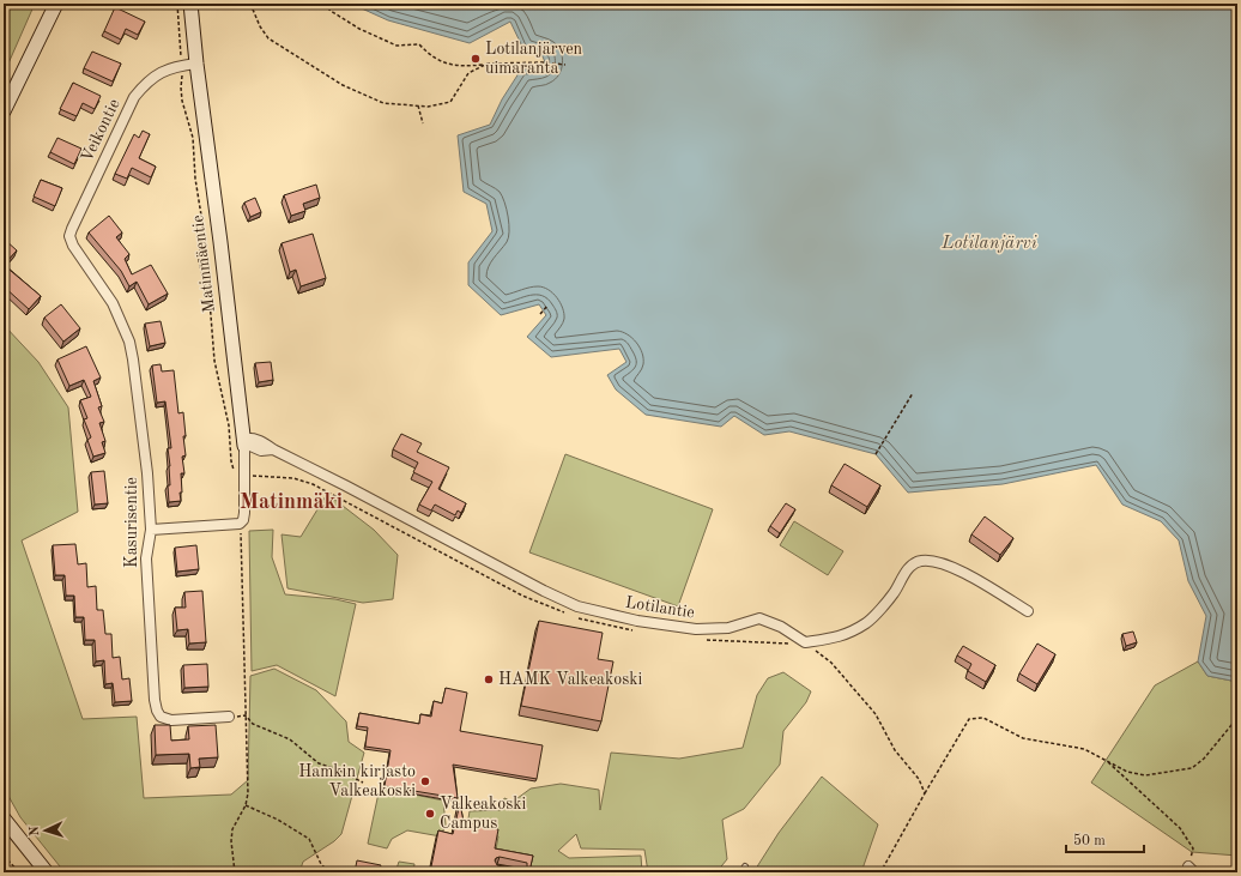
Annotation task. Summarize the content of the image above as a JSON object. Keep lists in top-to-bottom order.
{
  "streets": {
    "street": [
      "Veikontie",
      "Matinmäentie",
      "Kasurisentie",
      "Lotilantie"
    ]
  },
  "crossings": [
    ["Veikontie", "Matinmäentie"],
    ["Veikontie", "Kasurisentie"],
    ["Matinmäentie", "Lotilantie"]
  ],
  "districts": ["Matinmäki"],
  "water": ["Lotilanjärvi"],
  "places": [
    "Lotilanjärven uimaranta",
    "HAMK Valkeakoski",
    "Hamkin kirjasto Valkeakoski",
    "Valkeakoski Campus"
  ],
  "scale_bar": "50 m",
  "north": "left"
}
